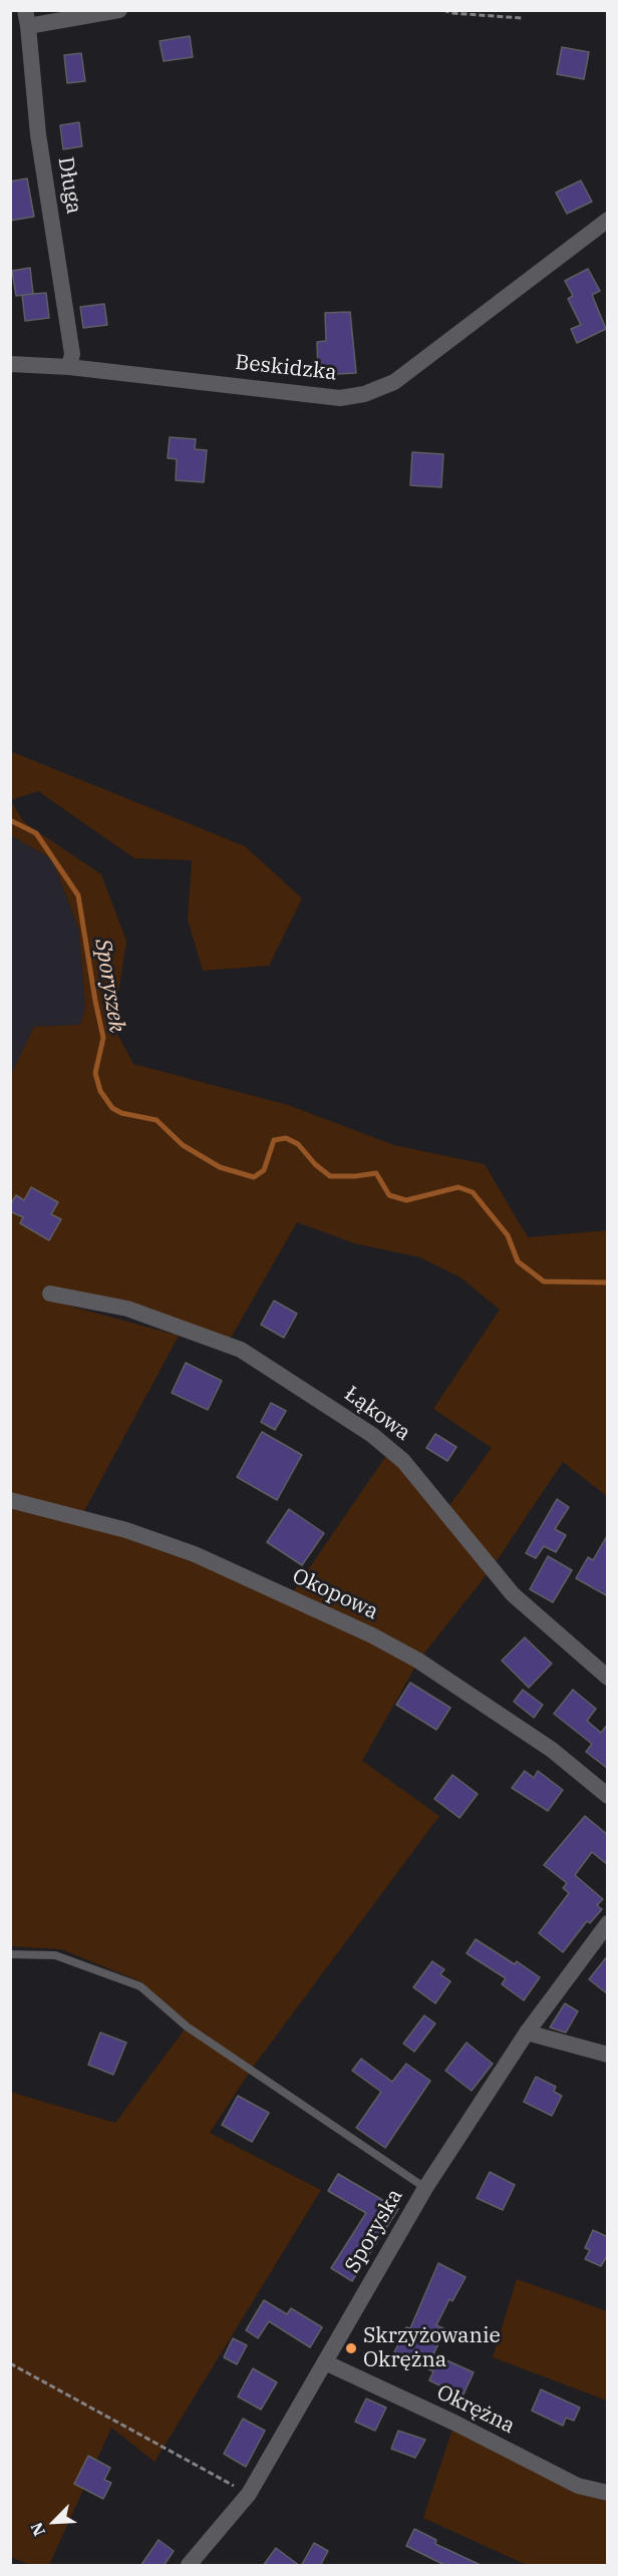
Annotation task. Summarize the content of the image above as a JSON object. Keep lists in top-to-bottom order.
{
  "streets": {
    "street": [
      "Długa",
      "Beskidzka",
      "Łąkowa",
      "Okopowa",
      "Sporyska",
      "Okrężna"
    ]
  },
  "crossings": [
    ["Długa", "Beskidzka"],
    ["Sporyska", "Okrężna"]
  ],
  "water": ["Sporyszek"],
  "places": ["Skrzyżowanie Okrężna"],
  "north": "bottom left"
}
